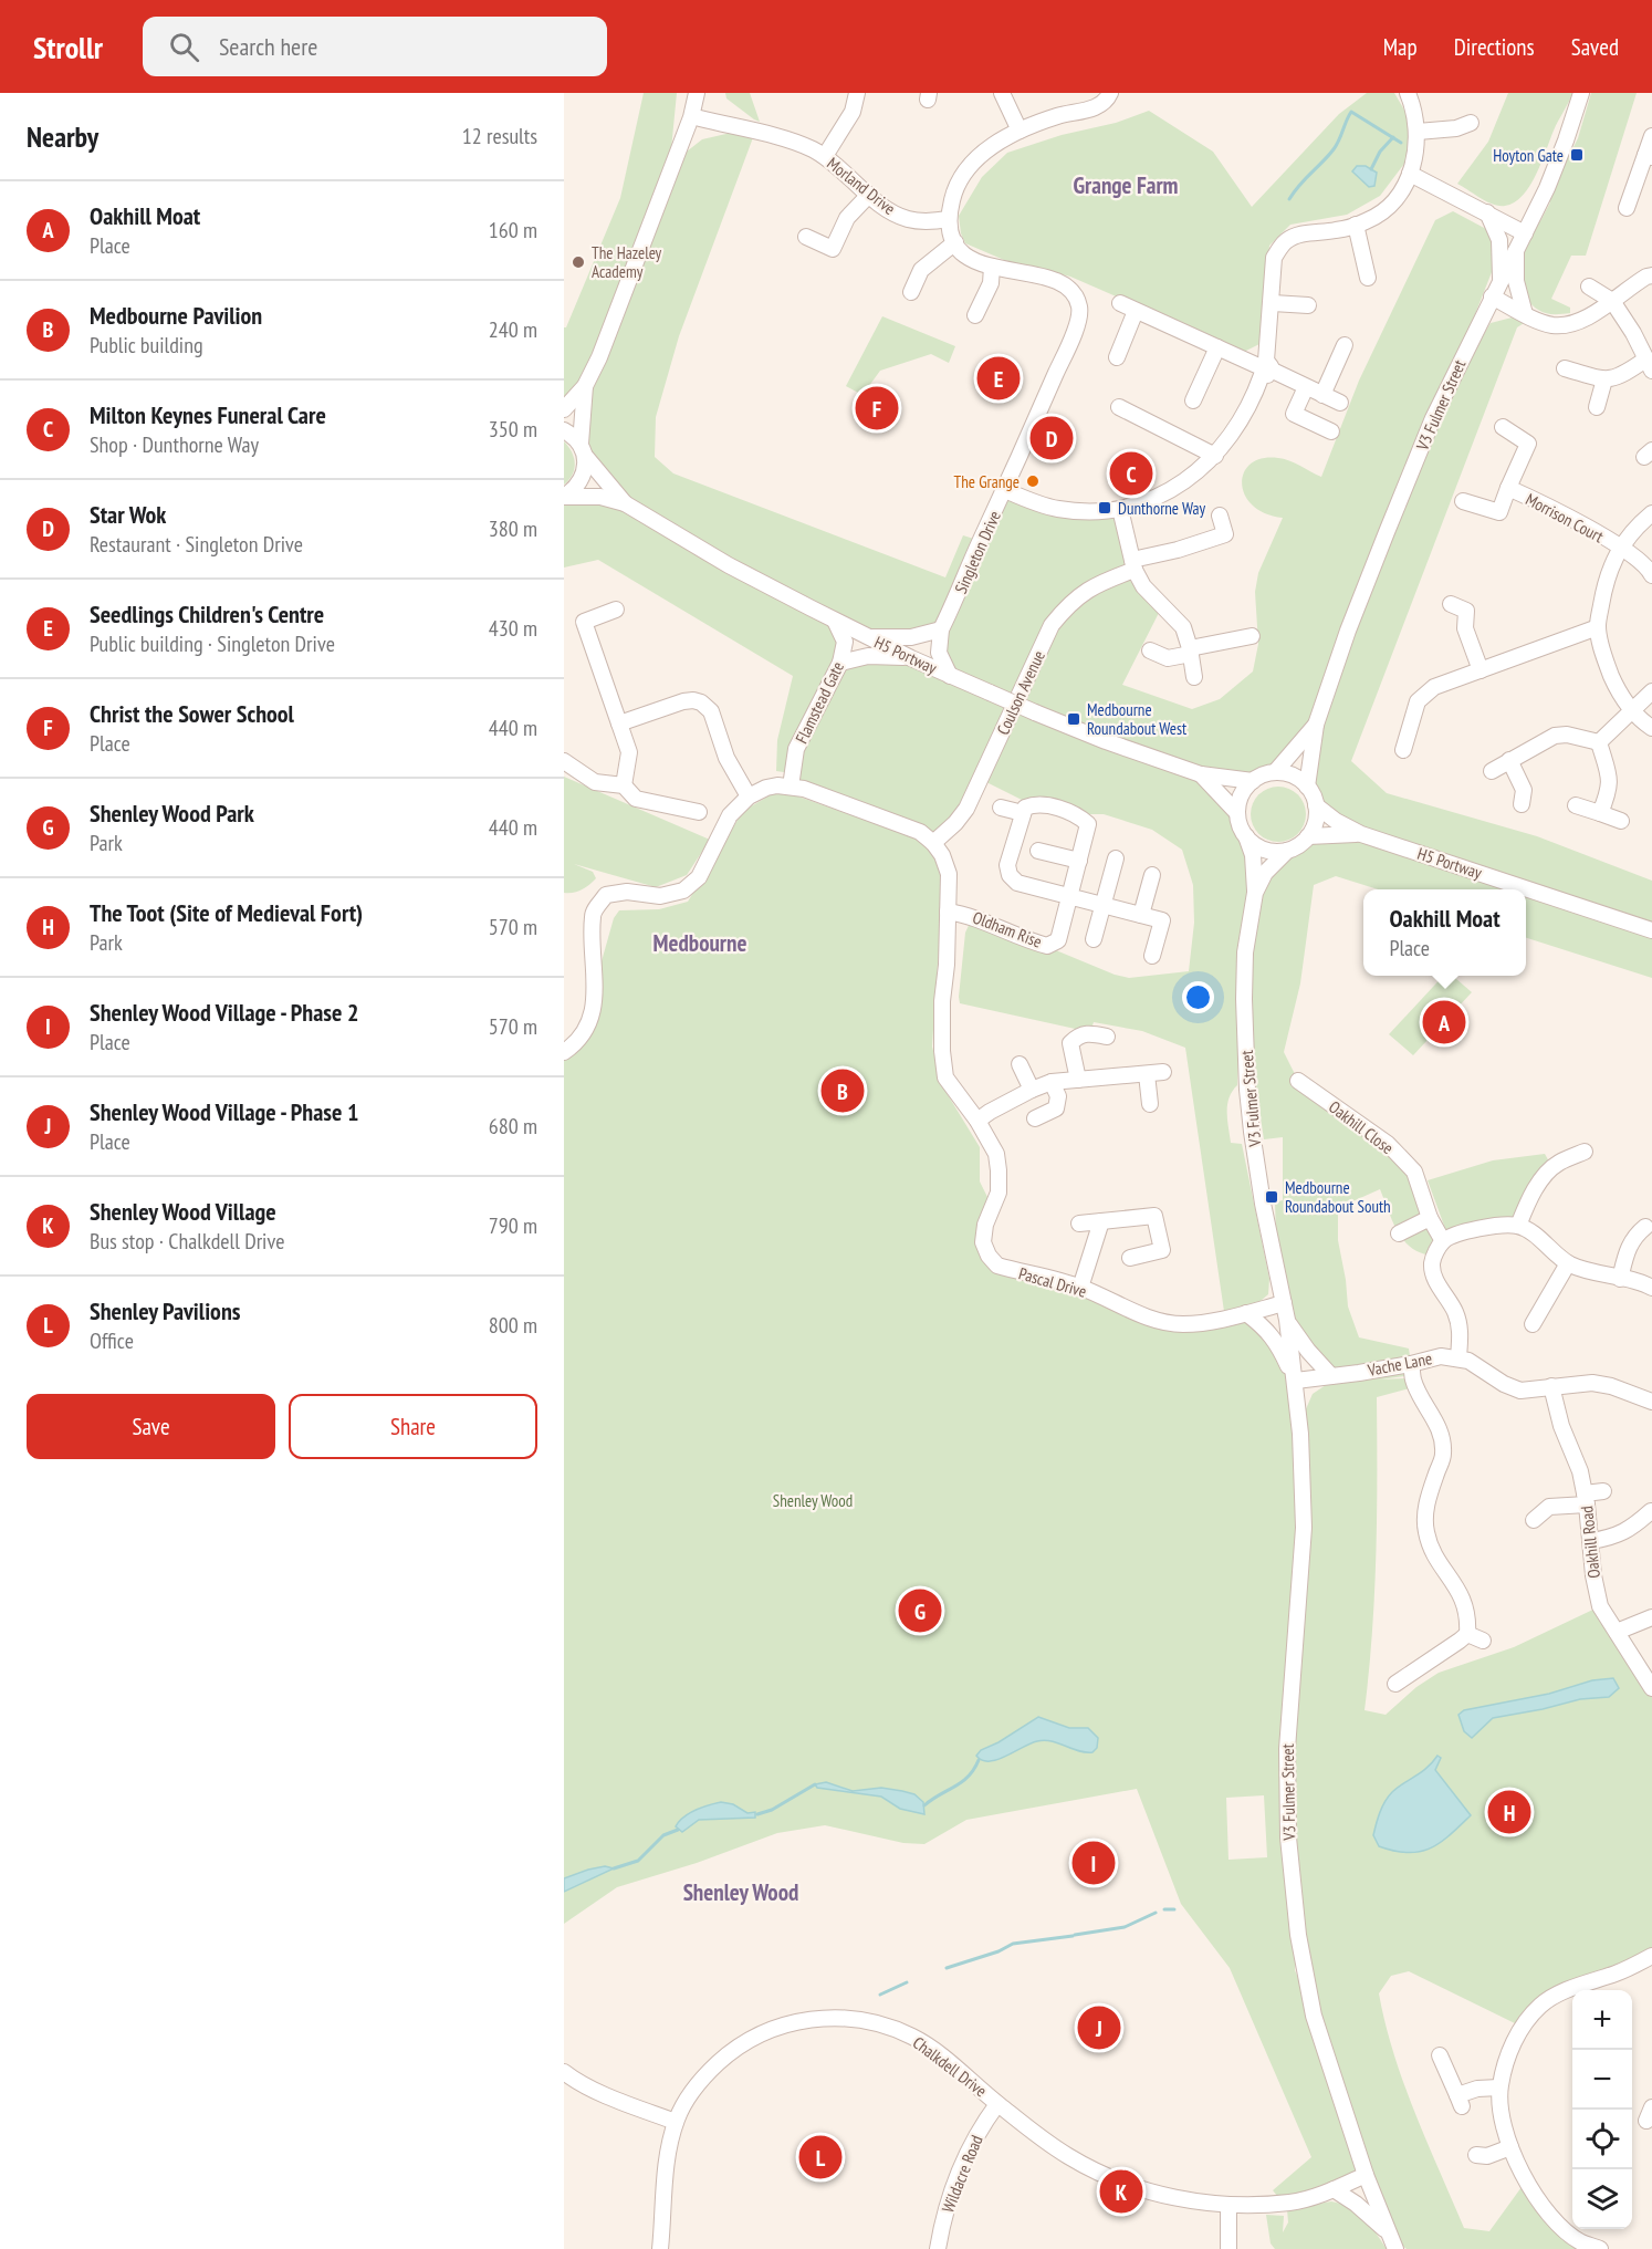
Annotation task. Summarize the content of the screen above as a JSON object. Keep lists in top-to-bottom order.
{
  "streets": {
    "street": [
      "Morland Drive",
      "V3 Fulmer Street",
      "Morrison Court",
      "Singleton Drive",
      "H5 Portway",
      "Coulson Avenue",
      "Flamstead Gate",
      "Oldham Rise",
      "Oakhill Close",
      "Pascal Drive",
      "Vache Lane",
      "Oakhill Road",
      "Chalkdell Drive",
      "Wildacre Road"
    ]
  },
  "crossings": [
    ["V3 Fulmer Street", "H5 Portway"],
    ["V3 Fulmer Street", "Pascal Drive"],
    ["V3 Fulmer Street", "Vache Lane"],
    ["V3 Fulmer Street", "Chalkdell Drive"],
    ["Singleton Drive", "H5 Portway"],
    ["H5 Portway", "Flamstead Gate"],
    ["Coulson Avenue", "Pascal Drive"],
    ["Oldham Rise", "Pascal Drive"],
    ["Chalkdell Drive", "Wildacre Road"]
  ],
  "districts": ["Grange Farm", "Medbourne", "Shenley Wood"],
  "parks": ["Shenley Wood"],
  "places": {
    "transit": [
      "Hoyton Gate",
      "Dunthorne Way",
      "Medbourne Roundabout West",
      "Medbourne Roundabout South"
    ],
    "other": ["The Hazeley Academy", "The Grange"]
  },
  "page": {
    "header": "Strollr",
    "search": "Search here",
    "nav": ["Map", "Directions", "Saved"],
    "heading": ["Nearby", "12 results"],
    "list": [
      {
        "mark": "A",
        "name": "Oakhill Moat",
        "note": "Place",
        "value": "160 m"
      },
      {
        "mark": "B",
        "name": "Medbourne Pavilion",
        "note": "Public building",
        "value": "240 m"
      },
      {
        "mark": "C",
        "name": "Milton Keynes Funeral Care",
        "note": "Shop · Dunthorne Way",
        "value": "350 m"
      },
      {
        "mark": "D",
        "name": "Star Wok",
        "note": "Restaurant · Singleton Drive",
        "value": "380 m"
      },
      {
        "mark": "E",
        "name": "Seedlings Children's Centre",
        "note": "Public building · Singleton Drive",
        "value": "430 m"
      },
      {
        "mark": "F",
        "name": "Christ the Sower School",
        "note": "Place",
        "value": "440 m"
      },
      {
        "mark": "G",
        "name": "Shenley Wood Park",
        "note": "Park",
        "value": "440 m"
      },
      {
        "mark": "H",
        "name": "The Toot (Site of Medieval Fort)",
        "note": "Park",
        "value": "570 m"
      },
      {
        "mark": "I",
        "name": "Shenley Wood Village - Phase 2",
        "note": "Place",
        "value": "570 m"
      },
      {
        "mark": "J",
        "name": "Shenley Wood Village - Phase 1",
        "note": "Place",
        "value": "680 m"
      },
      {
        "mark": "K",
        "name": "Shenley Wood Village",
        "note": "Bus stop · Chalkdell Drive",
        "value": "790 m"
      },
      {
        "mark": "L",
        "name": "Shenley Pavilions",
        "note": "Office",
        "value": "800 m"
      }
    ],
    "pins": [
      "E",
      "F",
      "D",
      "C",
      "A",
      "B",
      "G",
      "H",
      "I",
      "J",
      "L",
      "K"
    ],
    "popup": ["Oakhill Moat", "Place"],
    "buttons": ["Save", "Share"],
    "map_buttons": ["+", "−"]
  }
}
